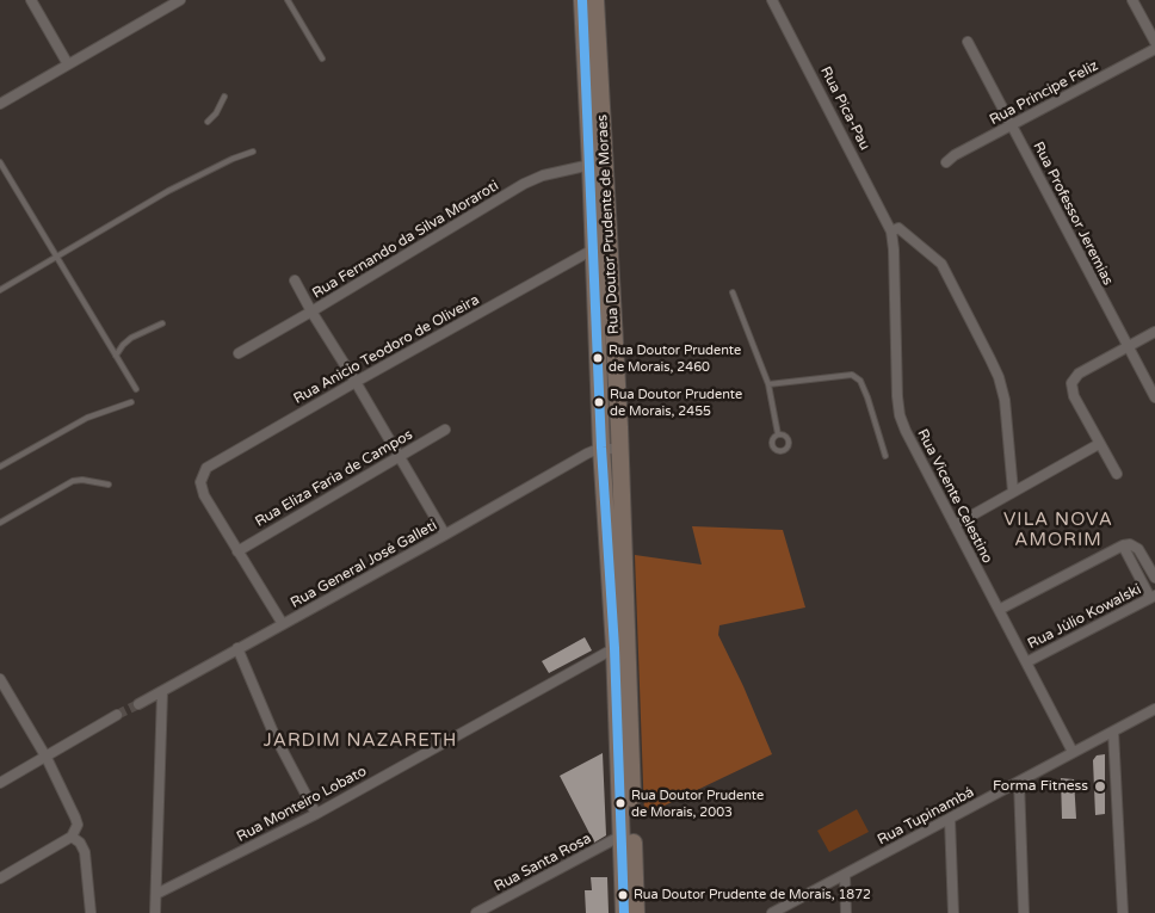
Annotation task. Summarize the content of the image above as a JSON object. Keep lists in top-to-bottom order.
{
  "streets": {
    "highway": ["Rua Doutor Prudente de Moraes"],
    "street": [
      "Rua Principe Feliz",
      "Rua Pica-Pau",
      "Rua Professor Jeremias",
      "Rua Fernando da Silva Moraroti",
      "Rua Anicio Teodoro de Oliveira",
      "Rua Eliza Faria de Campos",
      "Rua Vicente Celestino",
      "Rua General José Galleti",
      "Rua Júlio Kowalski",
      "Rua Monteiro Lobato",
      "Rua Tupinambá",
      "Rua Santa Rosa"
    ]
  },
  "crossings": [
    ["Rua Principe Feliz", "Rua Professor Jeremias"],
    ["Rua Pica-Pau", "Rua Vicente Celestino"],
    ["Rua Doutor Prudente de Moraes", "Rua Fernando da Silva Moraroti"],
    ["Rua Doutor Prudente de Moraes", "Rua Anicio Teodoro de Oliveira"],
    ["Rua Doutor Prudente de Moraes", "Rua General José Galleti"],
    ["Rua Doutor Prudente de Moraes", "Rua Monteiro Lobato"],
    ["Rua Doutor Prudente de Moraes", "Rua Santa Rosa"],
    ["Rua Anicio Teodoro de Oliveira", "Rua Eliza Faria de Campos"],
    ["Rua Vicente Celestino", "Rua Júlio Kowalski"],
    ["Rua Vicente Celestino", "Rua Tupinambá"]
  ],
  "districts": ["VILA NOVA AMORIM", "JARDIM NAZARETH"],
  "places": [
    "Rua Doutor Prudente de Morais, 2460",
    "Rua Doutor Prudente de Morais, 2455",
    "Forma Fitness",
    "Rua Doutor Prudente de Morais, 2003",
    "Rua Doutor Prudente de Morais, 1872"
  ]
}
